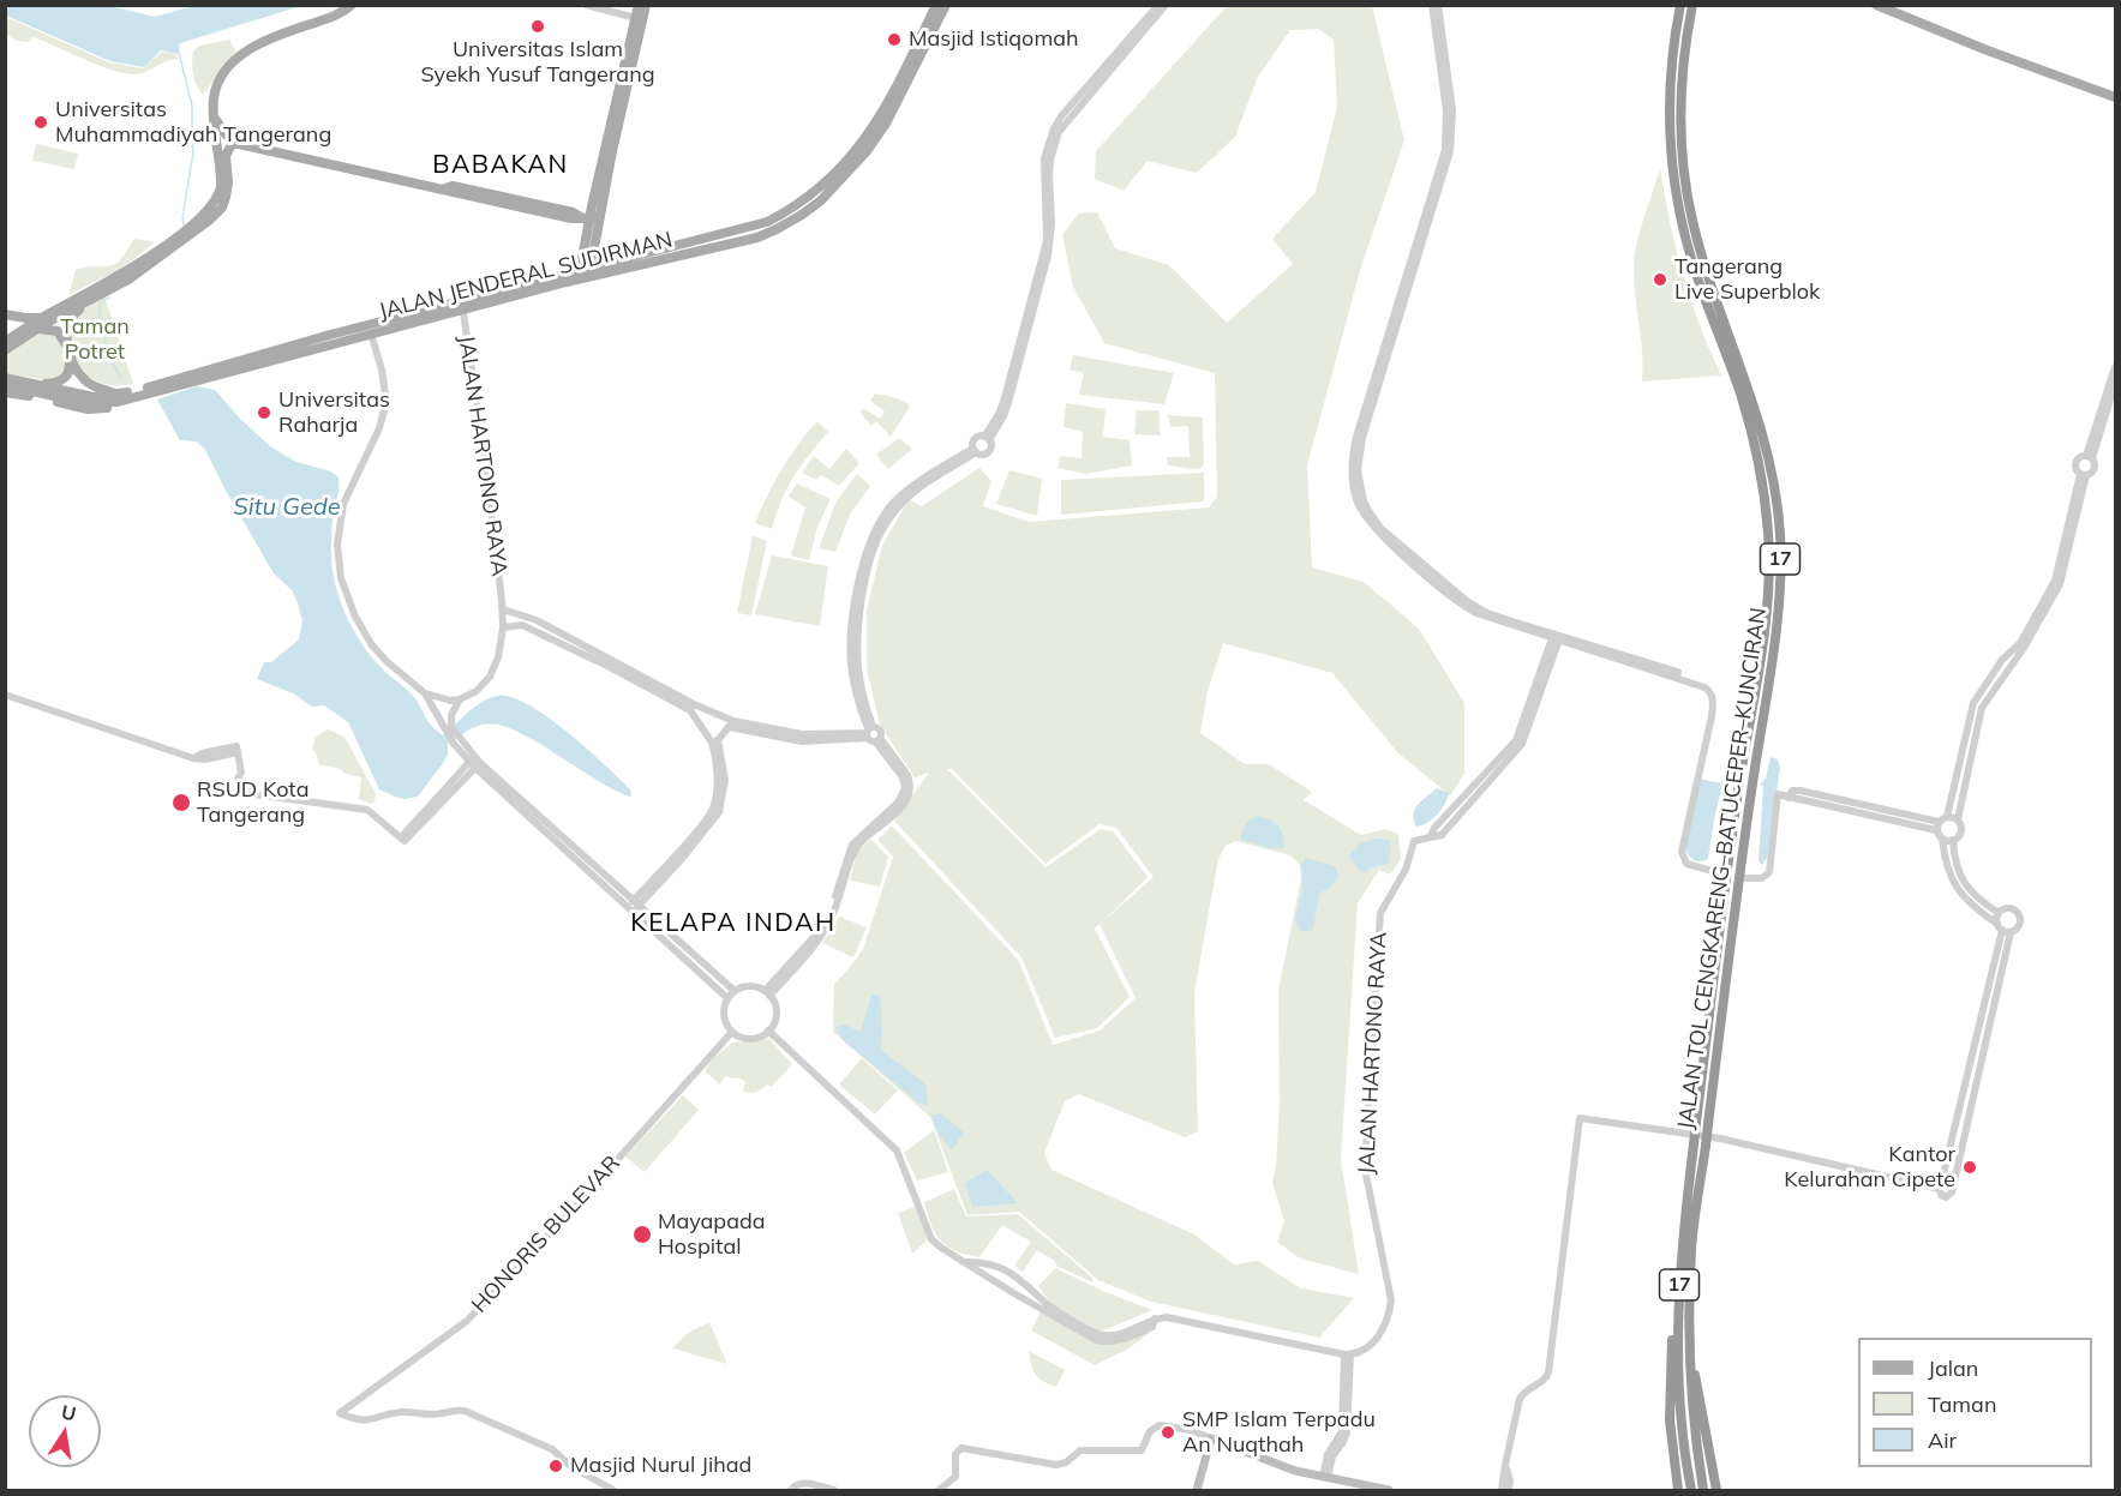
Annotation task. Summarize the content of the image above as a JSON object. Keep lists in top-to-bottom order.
{
  "streets": {
    "highway": ["17", "JALAN TOL CENGKARENG–BATUCEPER–KUNCIRAN"],
    "main road": ["JALAN JENDERAL SUDIRMAN"],
    "street": ["JALAN HARTONO RAYA", "HONORIS BULEVAR"]
  },
  "crossings": [
    ["JALAN JENDERAL SUDIRMAN", "JALAN HARTONO RAYA"]
  ],
  "districts": ["BABAKAN", "KELAPA INDAH"],
  "water": ["Situ Gede"],
  "parks": ["Taman Potret"],
  "places": [
    "Universitas Islam Syekh Yusuf Tangerang",
    "Masjid Istiqomah",
    "Universitas Muhammadiyah Tangerang",
    "Tangerang Live Superblok",
    "Universitas Raharja",
    "RSUD Kota Tangerang",
    "Kantor Kelurahan Cipete",
    "Mayapada Hospital",
    "SMP Islam Terpadu An Nuqthah",
    "Masjid Nurul Jihad"
  ],
  "legend": ["Jalan", "Taman", "Air"],
  "north": "top"
}
